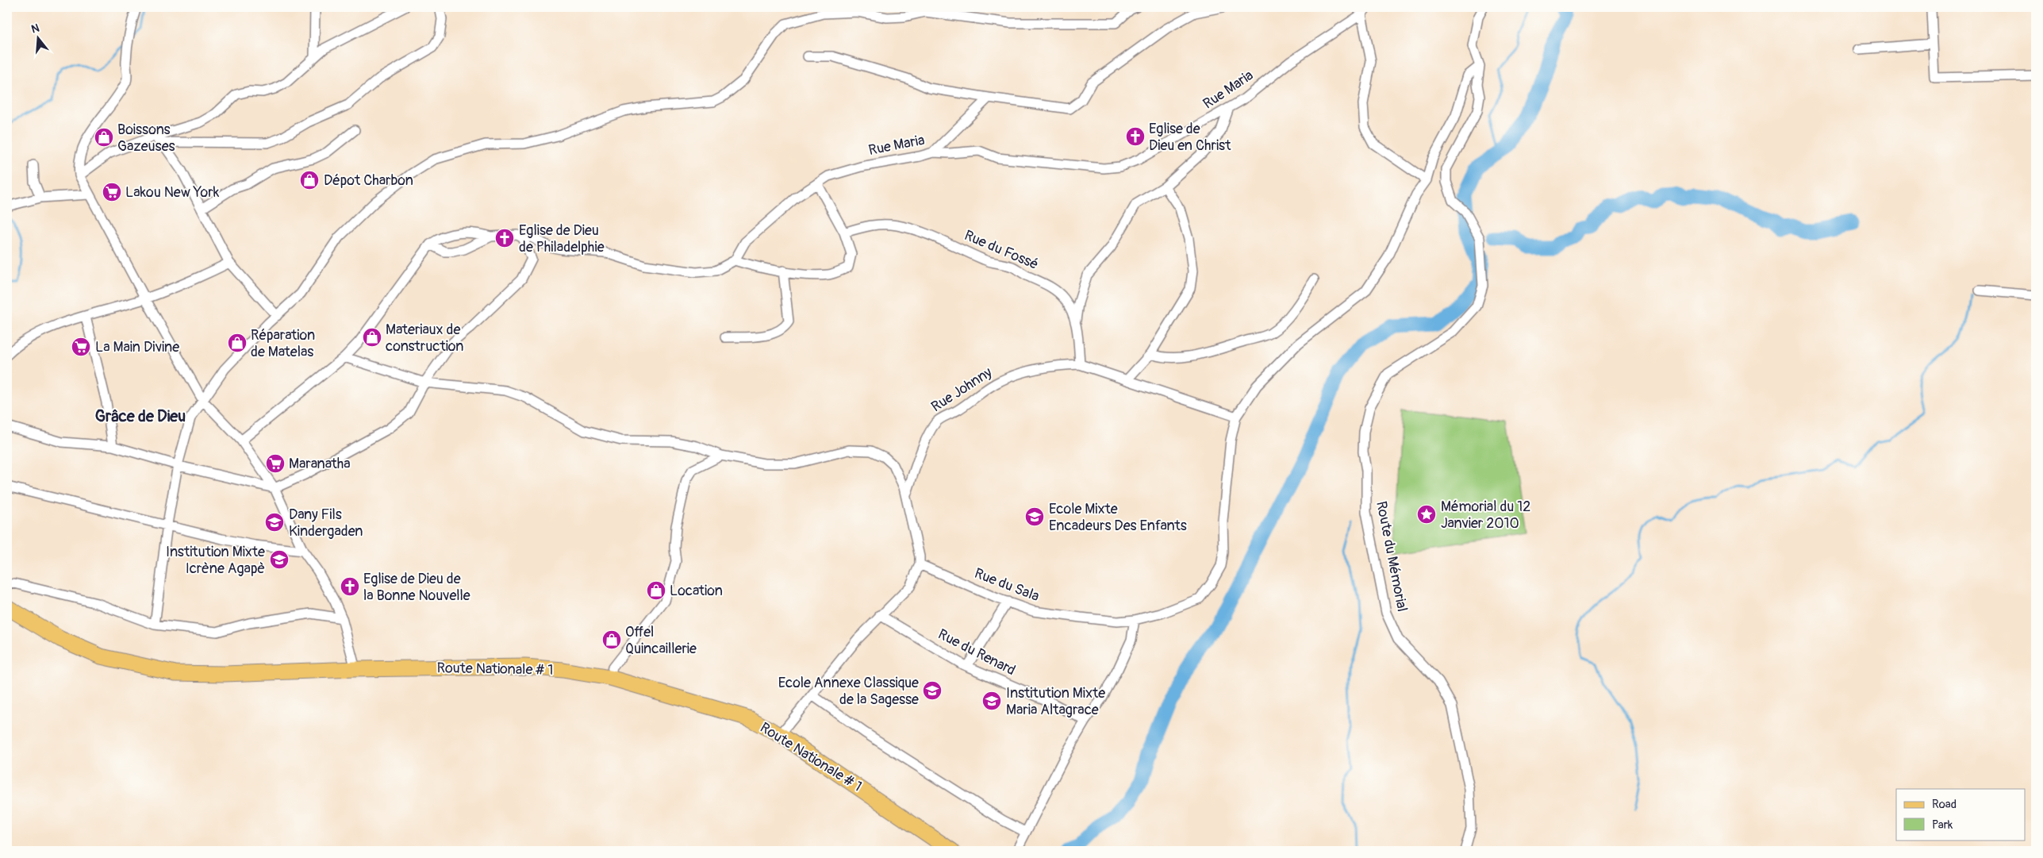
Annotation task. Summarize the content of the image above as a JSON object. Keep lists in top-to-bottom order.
{
  "streets": {
    "main road": ["Route Nationale # 1"],
    "street": [
      "Rue Maria",
      "Rue du Fossé",
      "Rue Johnny",
      "Route du Mémorial",
      "Rue du Sala",
      "Rue du Renard"
    ]
  },
  "crossings": [
    ["Rue du Fossé", "Rue Johnny"]
  ],
  "districts": ["Grâce de Dieu"],
  "places": {
    "church": ["Eglise de Dieu en Christ", "Eglise de Dieu de Philadelphie", "Eglise de Dieu de la Bonne Nouvelle"],
    "shop": [
      "Boissons Gazeuses",
      "Dépot Charbon",
      "Materiaux de construction",
      "Réparation de Matelas",
      "Location",
      "Offel Quincaillerie"
    ],
    "supermarket": ["Lakou New York", "La Main Divine", "Maranatha"],
    "place": ["Mémorial du 12 Janvier 2010"],
    "school or university": [
      "Ecole Mixte Encadeurs Des Enfants",
      "Dany Fils Kindergaden",
      "Institution Mixte Icrène Agapè",
      "Ecole Annexe Classique de la Sagesse",
      "Institution Mixte Maria Altagrace"
    ]
  },
  "legend": ["Road", "Park"],
  "north": "top"
}
